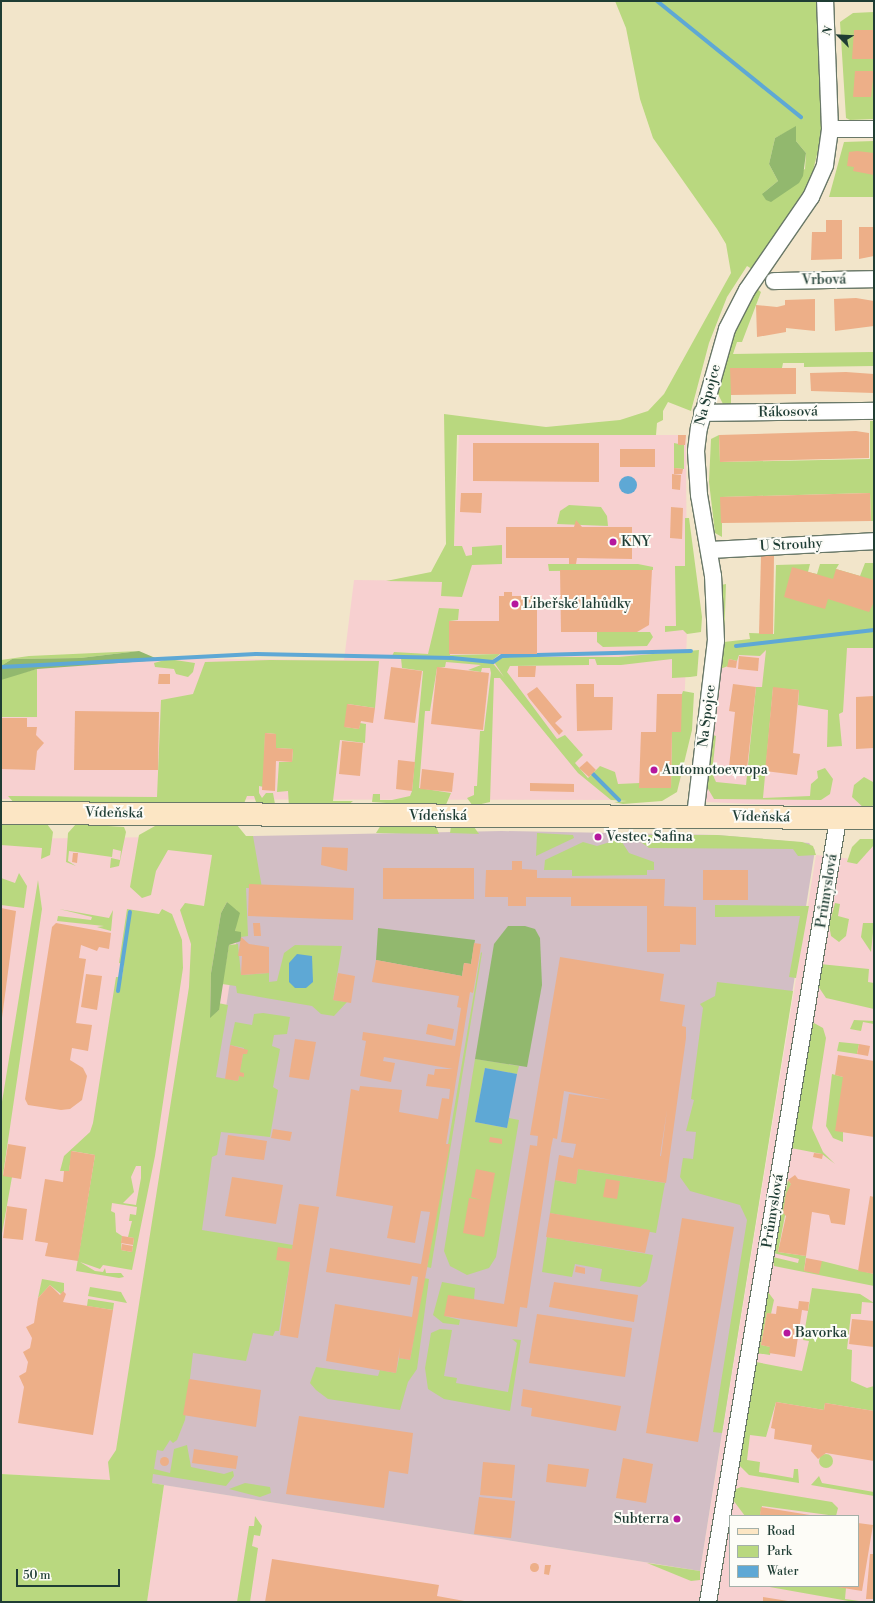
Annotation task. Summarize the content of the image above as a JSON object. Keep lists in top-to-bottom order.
{
  "streets": {
    "main road": ["Vídeňská"],
    "street": [
      "Vrbová",
      "Na Spojce",
      "Rákosová",
      "U Strouhy",
      "Průmyslová"
    ]
  },
  "crossings": [
    ["Na Spojce", "Rákosová"],
    ["Na Spojce", "U Strouhy"],
    ["Na Spojce", "Vídeňská"],
    ["Vídeňská", "Průmyslová"]
  ],
  "places": [
    "KNY",
    "Libeřské lahůdky",
    "Automotoevropa",
    "Vestec, Safina",
    "Bavorka",
    "Subterra"
  ],
  "legend": ["Road", "Park", "Water"],
  "scale_bar": "50 m",
  "north": "top left"
}
